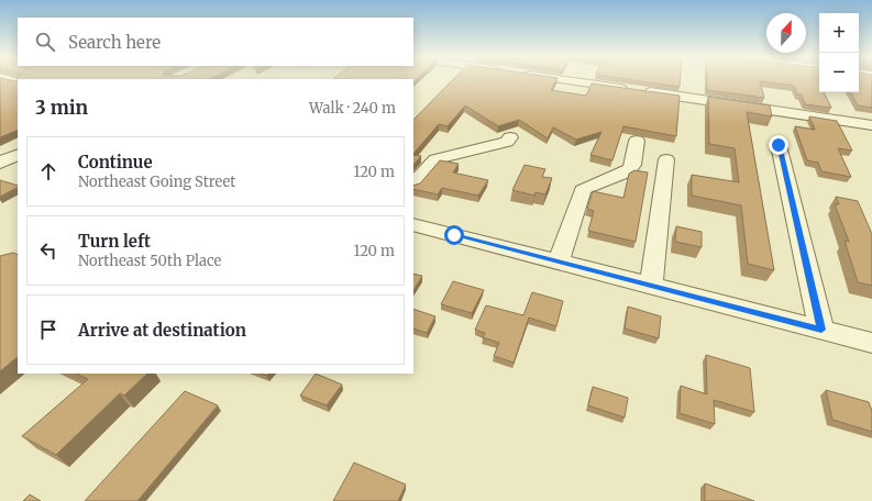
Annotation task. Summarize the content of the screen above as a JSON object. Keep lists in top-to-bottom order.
{
  "north": "top",
  "page": {
    "map_buttons": ["+", "−"],
    "search": "Search here",
    "heading": ["3 min", "Walk · 240 m"],
    "list": [
      ["Continue", "Northeast Going Street", "120 m"],
      ["Turn left", "Northeast 50th Place", "120 m"],
      "Arrive at destination"
    ]
  }
}
